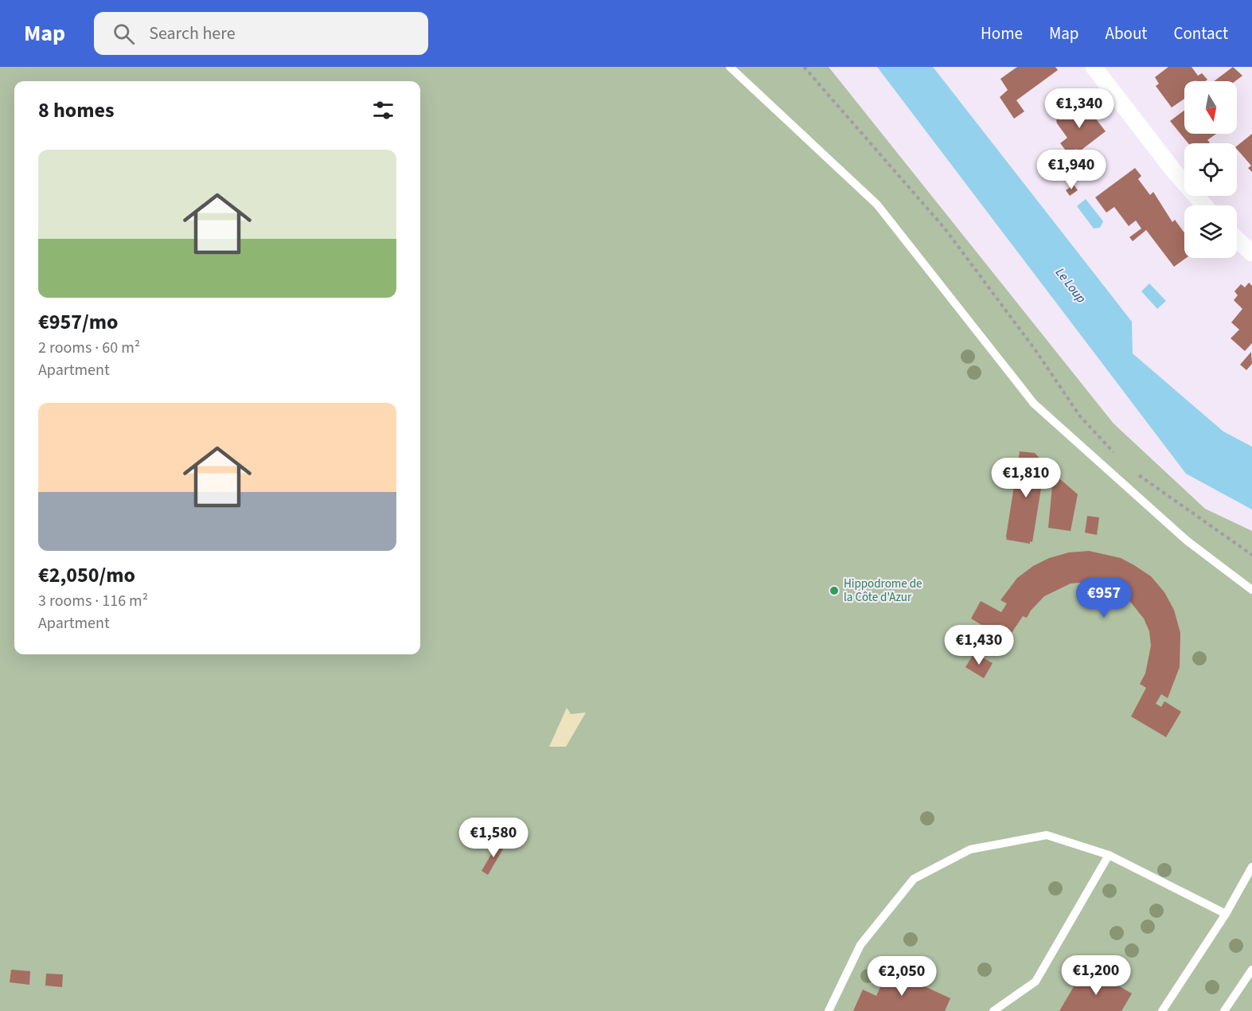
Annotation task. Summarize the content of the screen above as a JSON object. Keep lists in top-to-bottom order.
{
  "water": ["Le Loup"],
  "places": ["Hippodrome de la Côte d'Azur"],
  "north": "bottom",
  "page": {
    "header": "Map",
    "search": "Search here",
    "nav": [
      "Home",
      "Map",
      "About",
      "Contact"
    ],
    "heading": "8 homes",
    "price": [
      "€1,340",
      "€1,940",
      "€1,810",
      "€957",
      "€1,430",
      "€1,580",
      "€1,200",
      "€2,050"
    ],
    "list": [
      {
        "name": "€957/mo",
        "note": "2 rooms · 60 m² · Apartment"
      },
      {
        "name": "€2,050/mo",
        "note": "3 rooms · 116 m² · Apartment"
      }
    ]
  }
}
